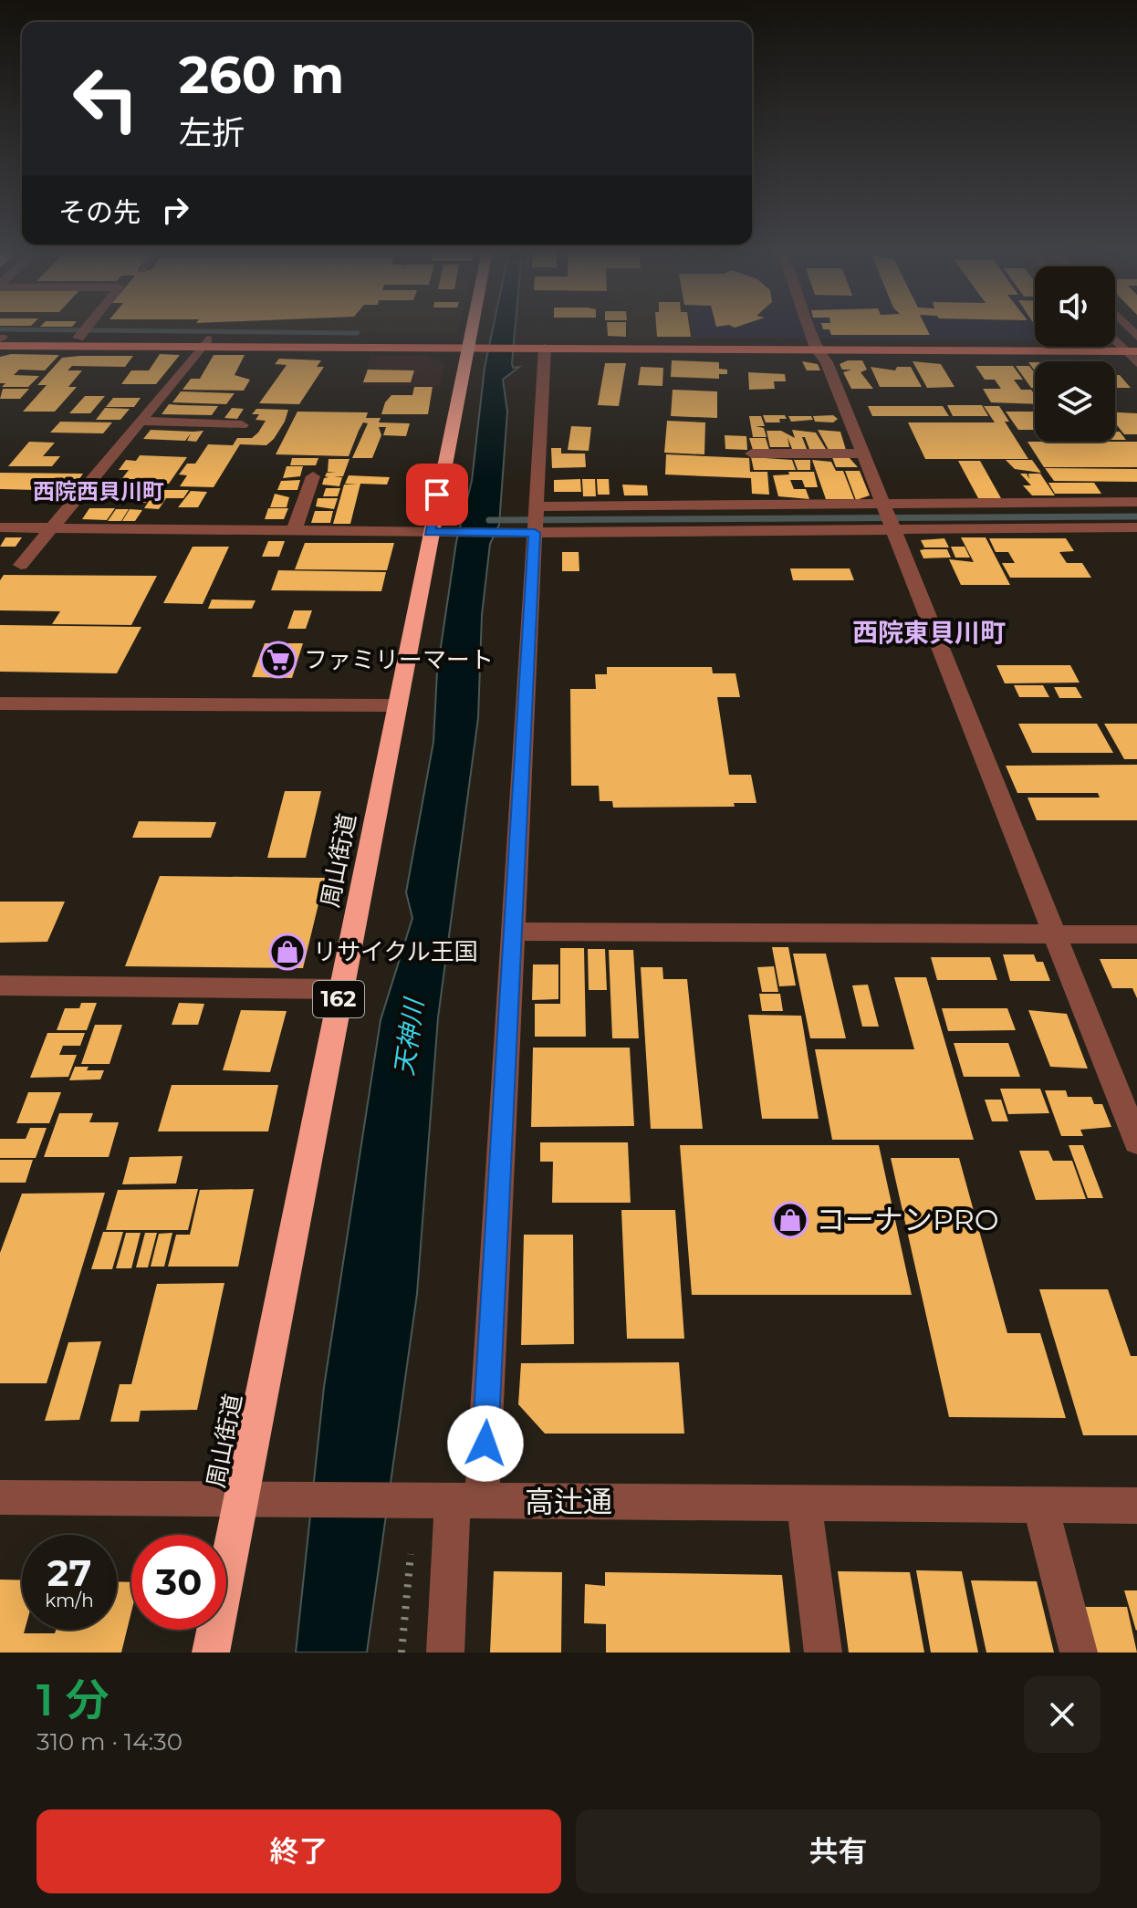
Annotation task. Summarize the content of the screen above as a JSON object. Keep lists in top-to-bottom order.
{
  "streets": {
    "highway": ["周山街道", "162"],
    "street": ["高辻通"]
  },
  "crossings": [
    ["周山街道", "高辻通"]
  ],
  "districts": ["西院西貝川町", "西院東貝川町"],
  "water": ["天神川"],
  "places": {
    "supermarket": ["ファミリーマート"],
    "shop": ["リサイクル王国", "コーナンPRO"]
  },
  "page": {
    "turn": ["260 m", "左折"],
    "then": "その先",
    "speed": "27 km/h",
    "limit": "30",
    "heading": ["1 分", "310 m · 14:30"],
    "buttons": ["終了", "共有"]
  }
}
